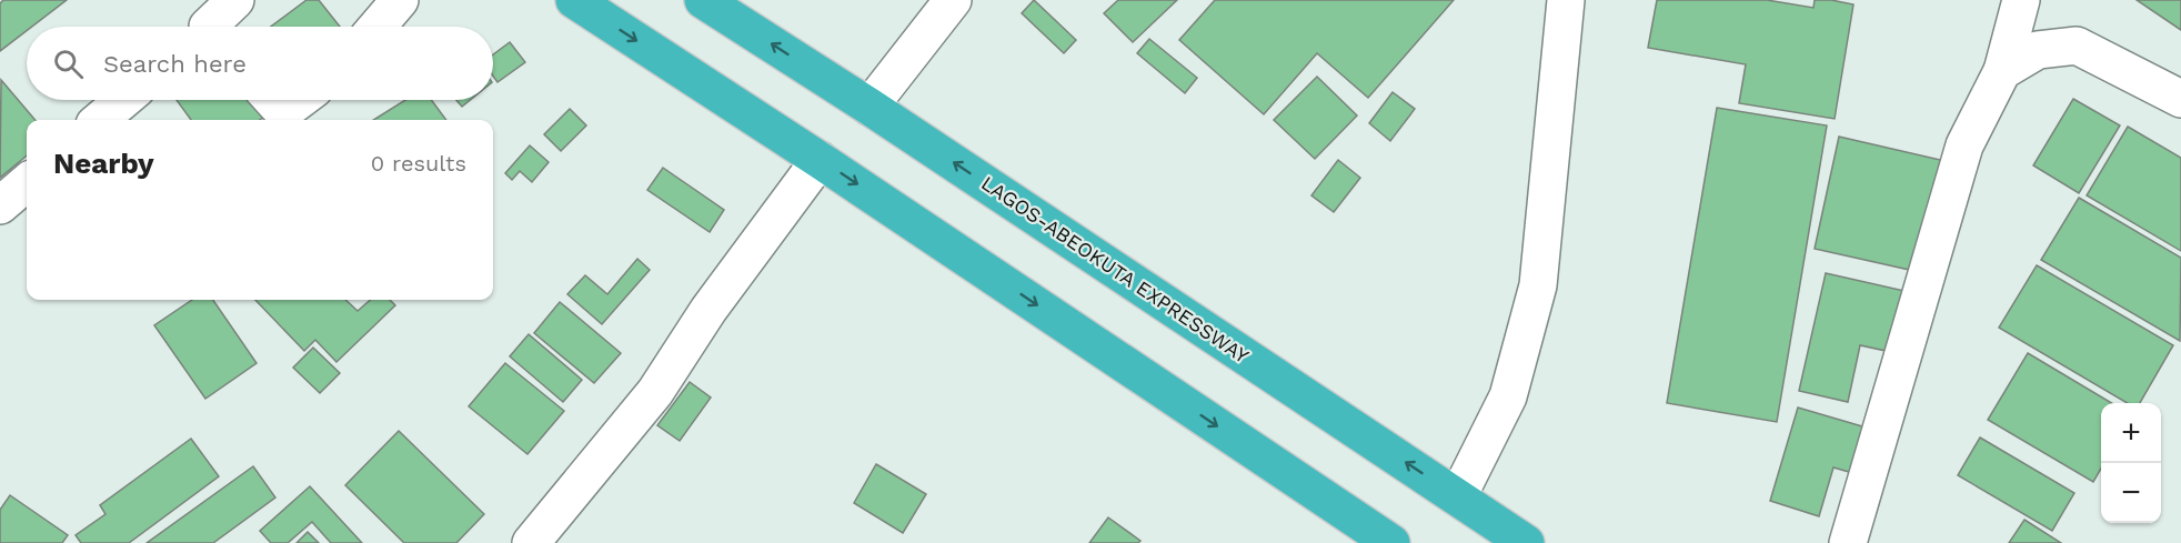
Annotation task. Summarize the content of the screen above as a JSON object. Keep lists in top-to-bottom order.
{
  "streets": {
    "highway": ["LAGOS-ABEOKUTA EXPRESSWAY"]
  },
  "page": {
    "search": "Search here",
    "heading": ["Nearby", "0 results"],
    "map_buttons": ["+", "−"]
  }
}
